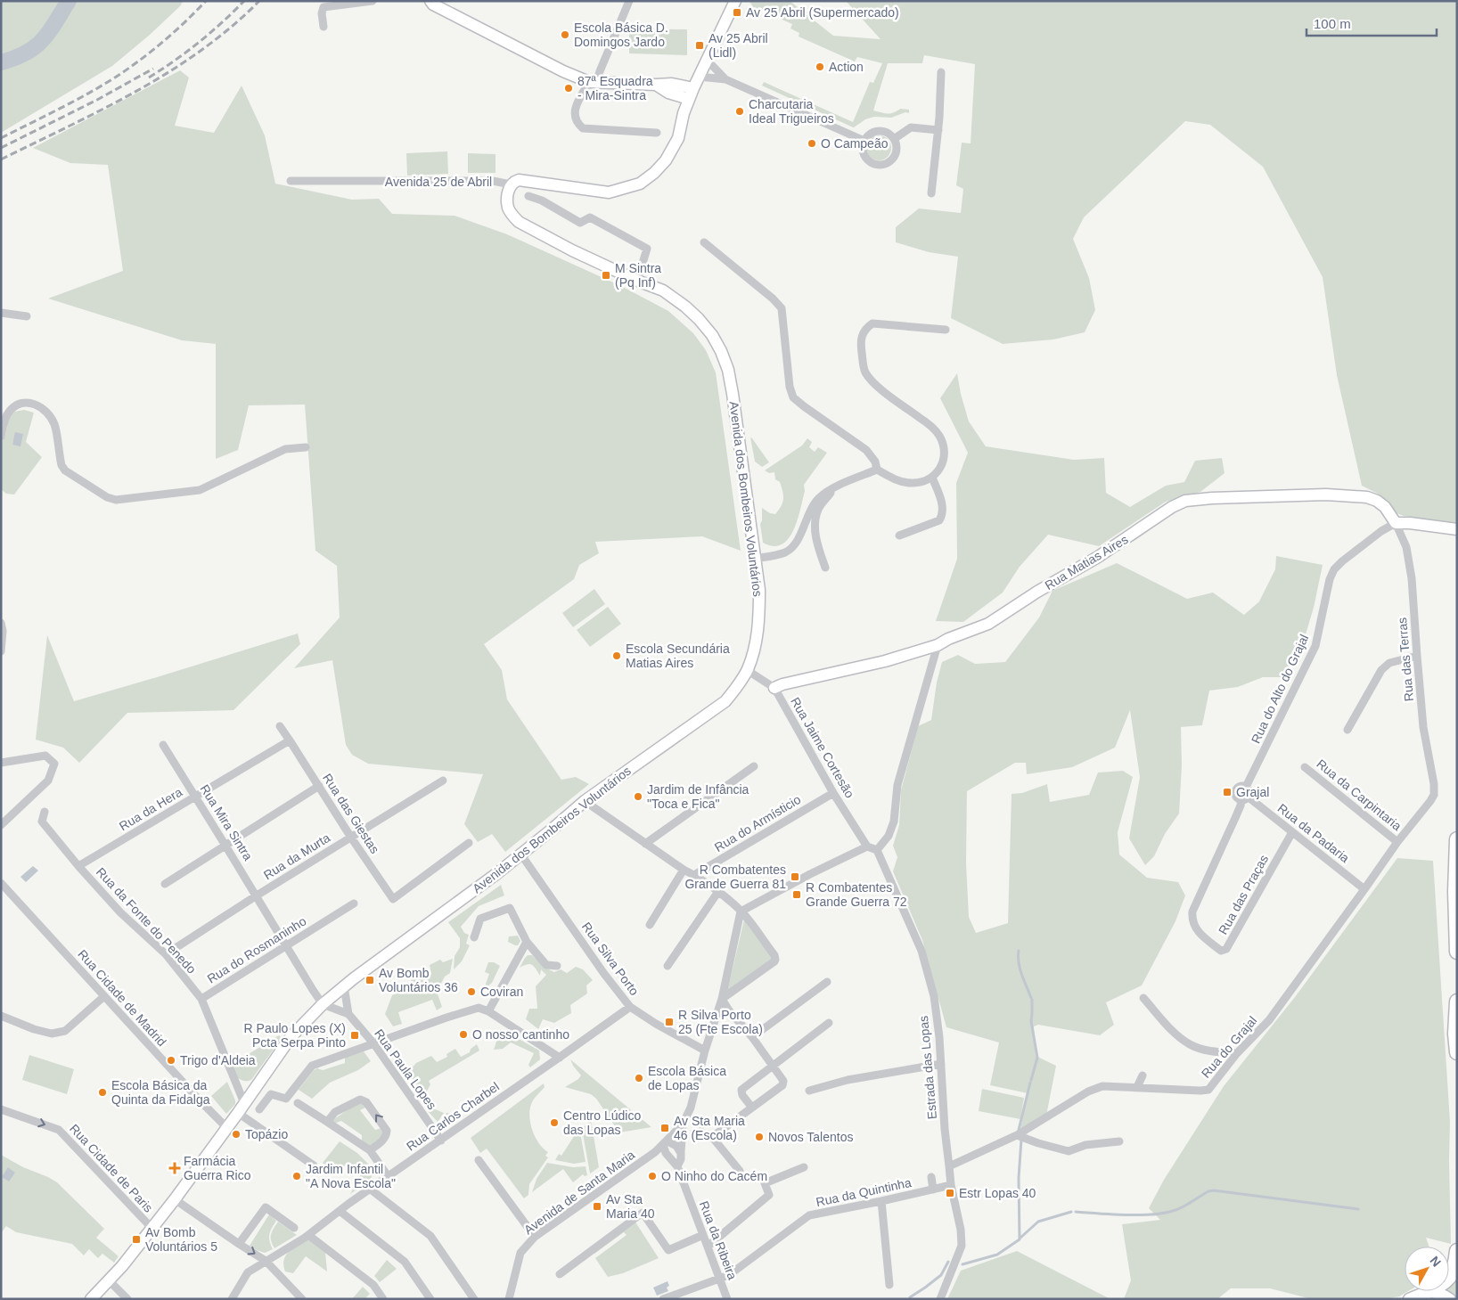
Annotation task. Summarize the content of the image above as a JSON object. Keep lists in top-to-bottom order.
{
  "streets": {
    "street": [
      "Avenida 25 de Abril",
      "Avenida dos Bombeiros Voluntários",
      "Rua Matias Aires",
      "Rua das Terras",
      "Rua do Alto do Grajal",
      "Rua Jaime Cortesão",
      "Rua da Carpintaria",
      "Rua da Hera",
      "Rua das Giestas",
      "Rua Mira Sintra",
      "Rua do Armísticio",
      "Rua da Padaria",
      "Rua da Murta",
      "Rua das Praças",
      "Rua da Fonte do Penedo",
      "Rua do Rosmaninho",
      "Rua Silva Porto",
      "Rua Cidade de Madrid",
      "Rua do Grajal",
      "Estrada das Lopas",
      "Rua Paula Lopes",
      "Rua Carlos Charbel",
      "Rua Cidade de Paris",
      "Avenida de Santa Maria",
      "Rua da Quintinha",
      "Rua da Ribeira"
    ]
  },
  "crossings": [
    ["Avenida 25 de Abril", "Avenida dos Bombeiros Voluntários"],
    ["Avenida dos Bombeiros Voluntários", "Rua Jaime Cortesão"],
    ["Avenida dos Bombeiros Voluntários", "Rua Mira Sintra"],
    ["Avenida dos Bombeiros Voluntários", "Rua da Fonte do Penedo"],
    ["Avenida dos Bombeiros Voluntários", "Rua Silva Porto"],
    ["Avenida dos Bombeiros Voluntários", "Rua Cidade de Madrid"],
    ["Avenida dos Bombeiros Voluntários", "Rua Paula Lopes"],
    ["Avenida dos Bombeiros Voluntários", "Rua Cidade de Paris"],
    ["Rua Matias Aires", "Rua das Terras"],
    ["Rua Matias Aires", "Rua do Alto do Grajal"],
    ["Rua Matias Aires", "Rua Jaime Cortesão"],
    ["Rua das Terras", "Rua do Alto do Grajal"],
    ["Rua das Terras", "Rua do Grajal"],
    ["Rua do Alto do Grajal", "Rua da Padaria"],
    ["Rua do Alto do Grajal", "Rua das Praças"],
    ["Rua Jaime Cortesão", "Rua do Armísticio"],
    ["Rua da Carpintaria", "Rua do Grajal"],
    ["Rua da Hera", "Rua das Giestas"],
    ["Rua da Hera", "Rua Mira Sintra"],
    ["Rua da Hera", "Rua da Fonte do Penedo"],
    ["Rua das Giestas", "Rua da Murta"],
    ["Rua Mira Sintra", "Rua da Murta"],
    ["Rua Mira Sintra", "Rua do Rosmaninho"],
    ["Rua Mira Sintra", "Rua Paula Lopes"],
    ["Rua da Padaria", "Rua das Praças"],
    ["Rua da Padaria", "Rua do Grajal"],
    ["Rua da Murta", "Rua da Fonte do Penedo"],
    ["Rua da Fonte do Penedo", "Rua do Rosmaninho"],
    ["Rua Silva Porto", "Rua Carlos Charbel"],
    ["Rua Silva Porto", "Avenida de Santa Maria"],
    ["Rua do Grajal", "Estrada das Lopas"],
    ["Estrada das Lopas", "Rua da Quintinha"],
    ["Rua Paula Lopes", "Rua Carlos Charbel"],
    ["Avenida de Santa Maria", "Rua da Ribeira"],
    ["Rua da Quintinha", "Rua da Ribeira"]
  ],
  "one_way": ["Rua Cidade de Paris"],
  "places": {
    "transit": [
      "Av 25 Abril (Supermercado)",
      "Av 25 Abril (Lidl)",
      "M Sintra (Pq Inf)",
      "Grajal",
      "R Combatentes Grande Guerra 81",
      "R Combatentes Grande Guerra 72",
      "Av Bomb Voluntários 36",
      "R Silva Porto 25 (Fte Escola)",
      "R Paulo Lopes (X) Pcta Serpa Pinto",
      "Av Sta Maria 46 (Escola)",
      "Estr Lopas 40",
      "Av Sta Maria 40",
      "Av Bomb Voluntários 5"
    ],
    "other": [
      "Escola Básica D. Domingos Jardo",
      "Action",
      "87ª Esquadra - Mira-Sintra",
      "Charcutaria Ideal Trigueiros",
      "O Campeão",
      "Escola Secundária Matias Aires",
      "Jardim de Infância \"Toca e Fica\"",
      "Coviran",
      "O nosso cantinho",
      "Trigo d'Aldeia",
      "Escola Básica de Lopas",
      "Escola Básica da Quinta da Fidalga",
      "Centro Lúdico das Lopas",
      "Topázio",
      "Novos Talentos",
      "Jardim Infantil \"A Nova Escola\"",
      "O Ninho do Cacém"
    ],
    "health": ["Farmácia Guerra Rico"]
  },
  "scale_bar": "100 m",
  "north": "top right"
}
